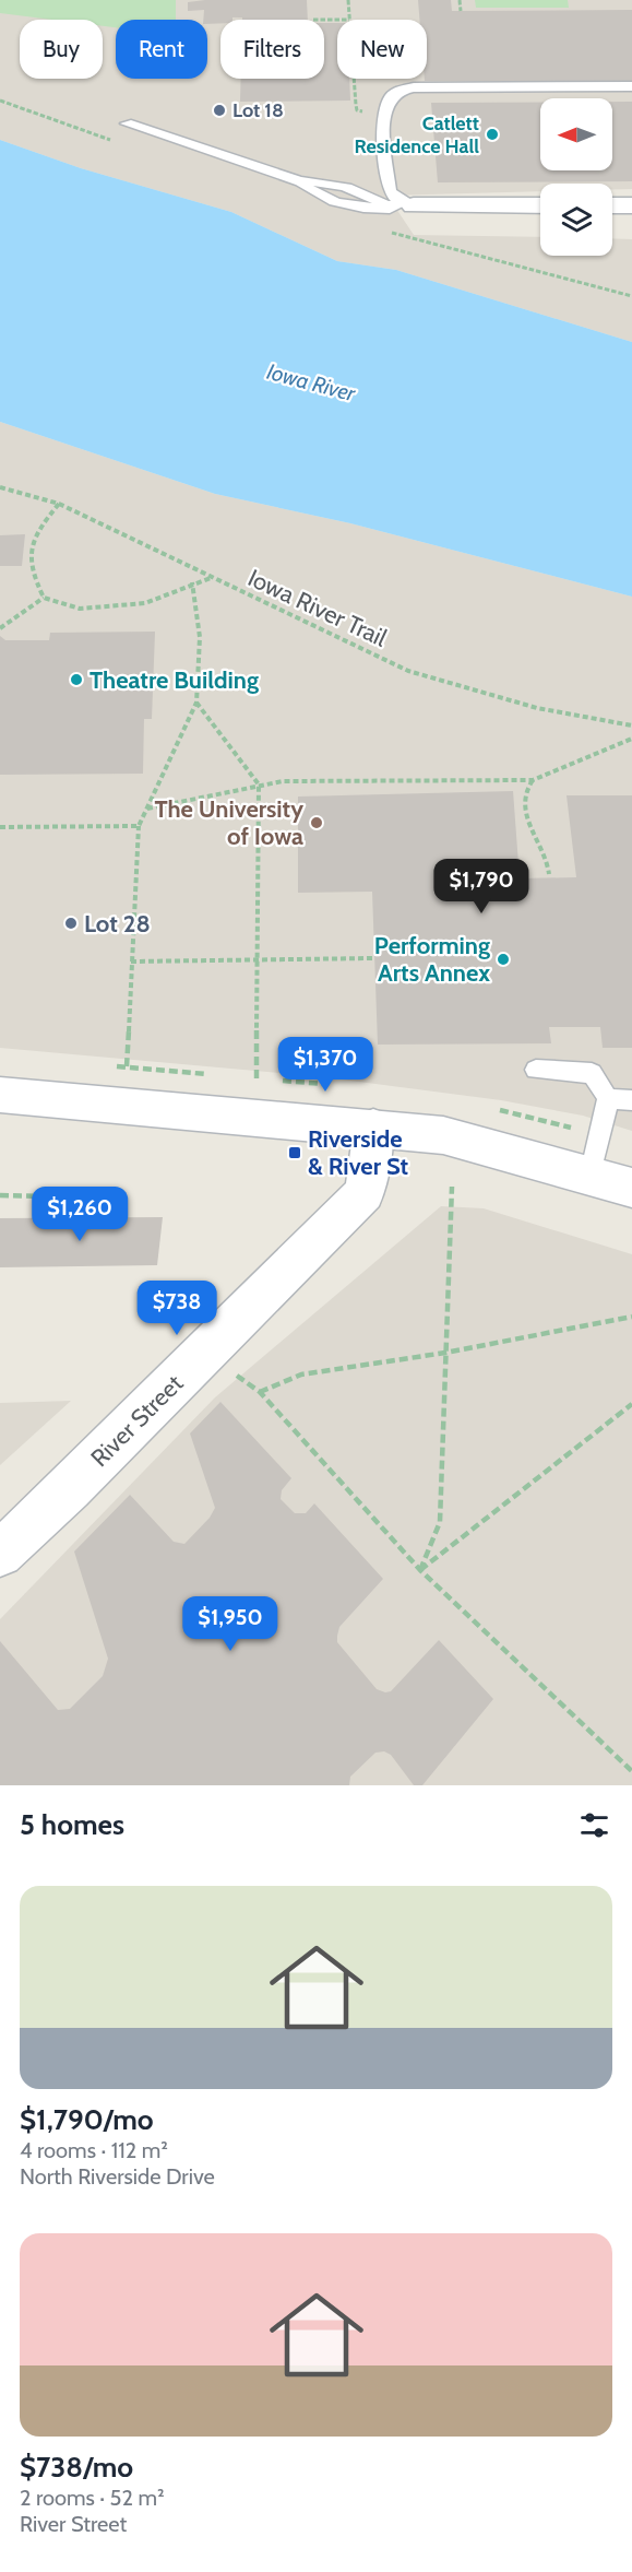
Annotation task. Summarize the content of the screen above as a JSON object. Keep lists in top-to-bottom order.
{
  "streets": {
    "street": ["River Street"],
    "path": ["Iowa River Trail"]
  },
  "water": ["Iowa River"],
  "places": {
    "other": [
      "Lot 18",
      "Catlett Residence Hall",
      "Theatre Building",
      "The University of Iowa",
      "Lot 28",
      "Performing Arts Annex"
    ],
    "transit": ["Riverside & River St"]
  },
  "north": "left",
  "page": {
    "chip": [
      "Buy",
      "Rent",
      "Filters",
      "New"
    ],
    "price": [
      "$1,790",
      "$1,370",
      "$1,260",
      "$738",
      "$1,950"
    ],
    "heading": "5 homes",
    "list": [
      {
        "name": "$1,790/mo",
        "note": "4 rooms · 112 m² · North Riverside Drive"
      },
      {
        "name": "$738/mo",
        "note": "2 rooms · 52 m² · River Street"
      }
    ]
  }
}
